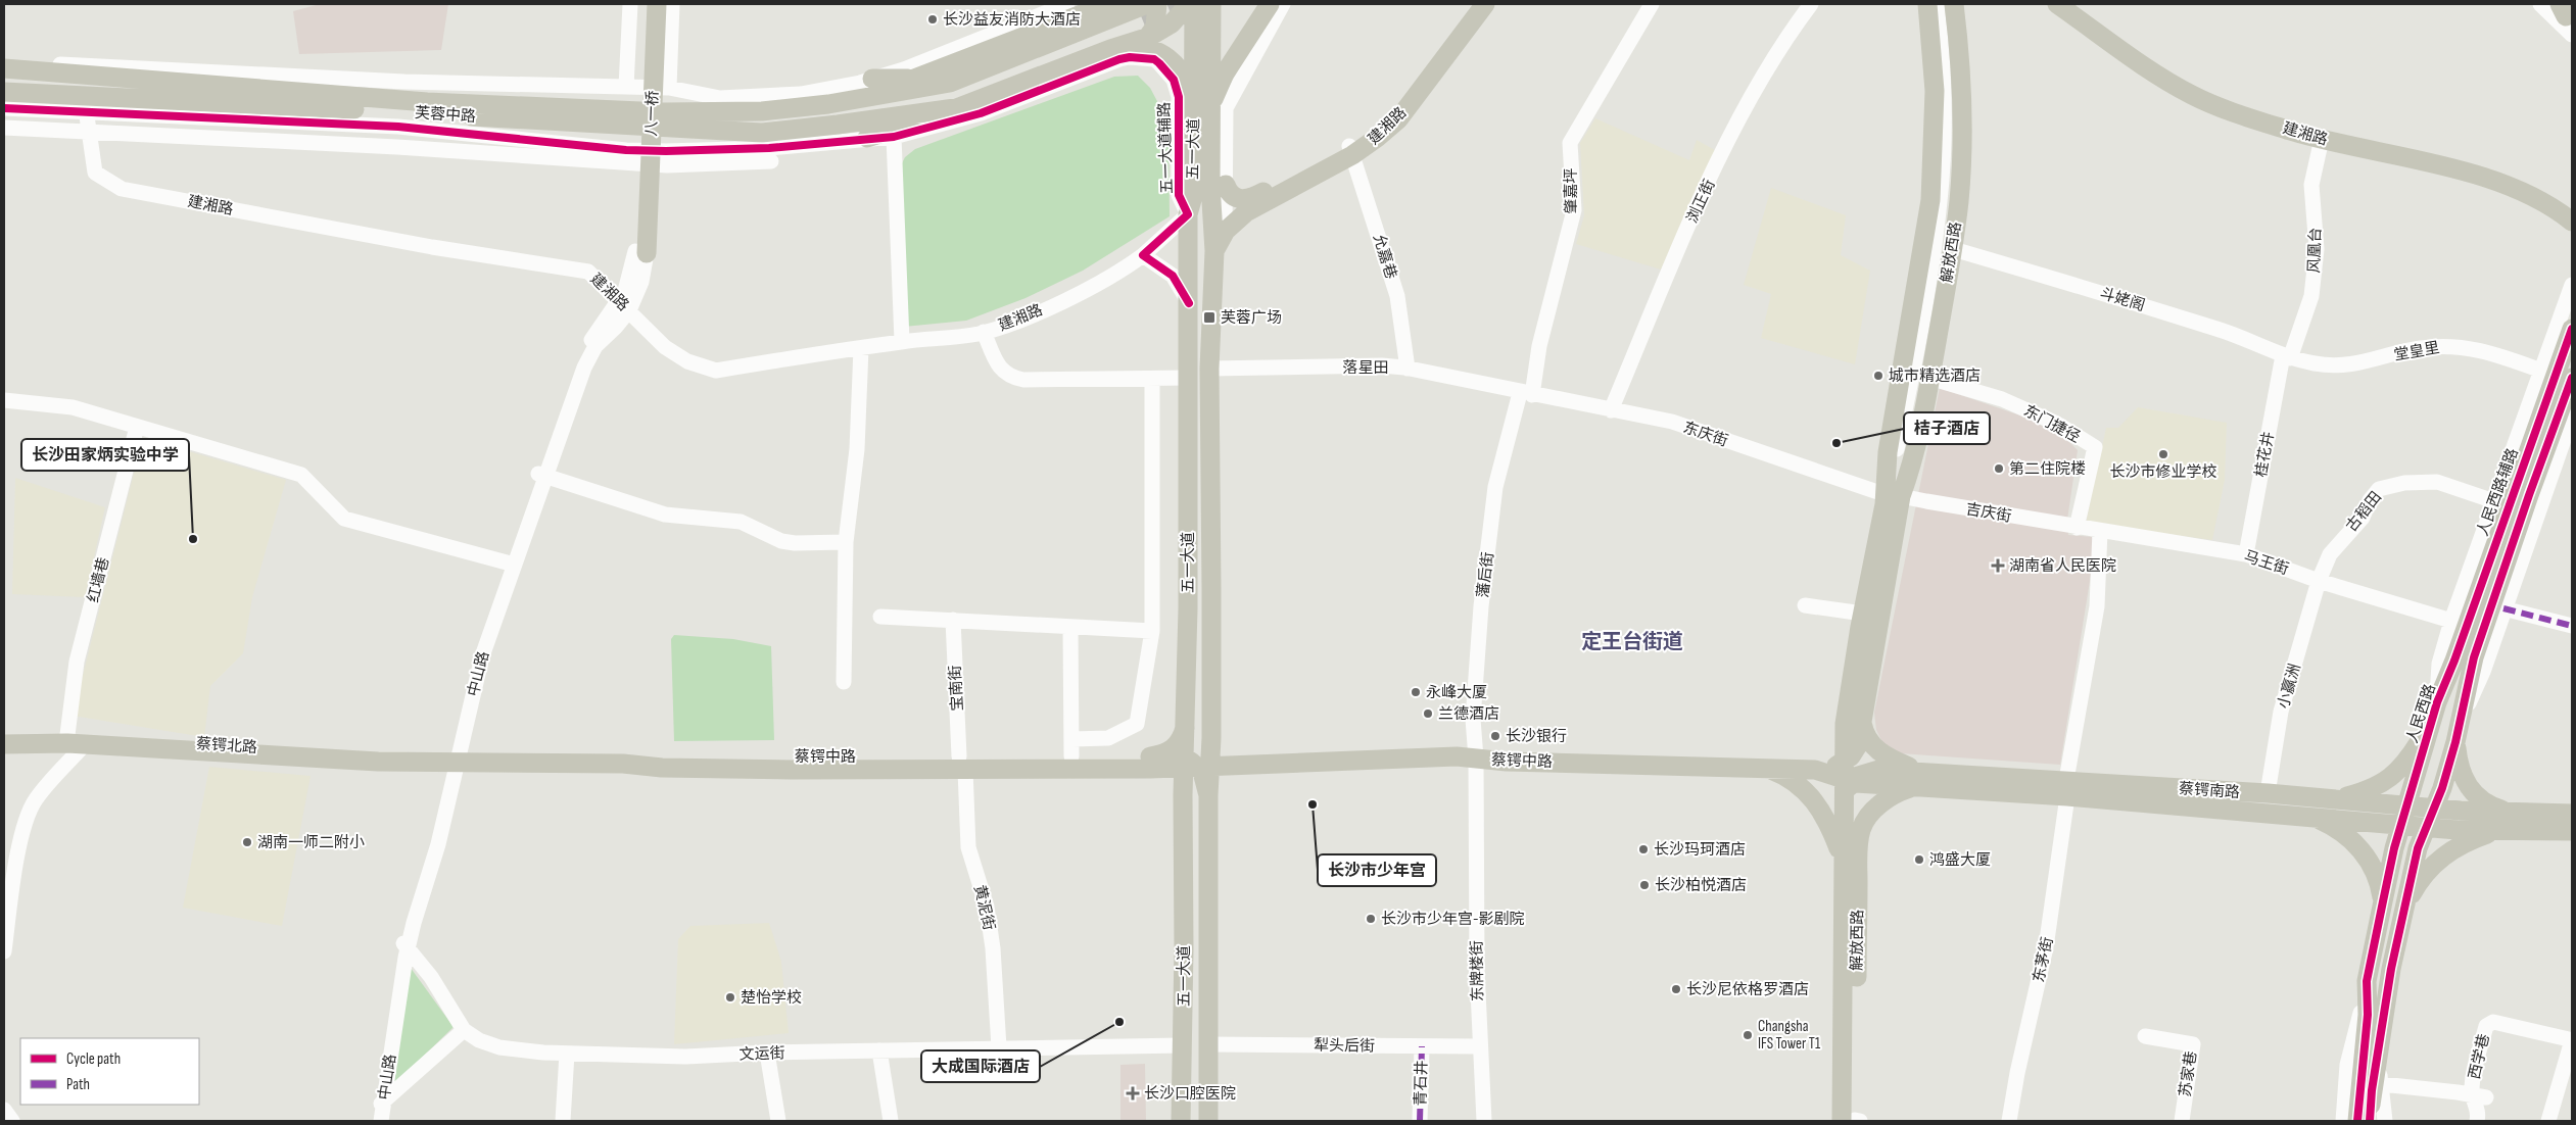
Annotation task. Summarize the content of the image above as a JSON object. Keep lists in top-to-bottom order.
{
  "streets": {
    "main road": [
      "八一桥",
      "芙蓉中路",
      "建湘路",
      "五一大道",
      "解放西路",
      "人民西路",
      "蔡锷北路",
      "蔡锷中路",
      "蔡锷南路"
    ],
    "street": [
      "五一大道辅路",
      "肇嘉坪",
      "浏正街",
      "风凰台",
      "允嘉巷",
      "斗姥阁",
      "堂皇里",
      "落星田",
      "东门捷径",
      "东庆街",
      "桂花井",
      "人民西路辅路",
      "古稻田",
      "吉庆街",
      "马王街",
      "藩后街",
      "红墙巷",
      "中山路",
      "小赢洲",
      "宝南街",
      "黄泥街",
      "东茅街",
      "东牌楼街",
      "犁头后街",
      "文运街",
      "西学巷",
      "苏家巷",
      "青石井"
    ]
  },
  "crossings": [
    ["八一桥", "中山路"],
    ["芙蓉中路", "建湘路"],
    ["建湘路", "五一大道辅路"],
    ["建湘路", "五一大道"],
    ["建湘路", "风凰台"],
    ["建湘路", "允嘉巷"],
    ["建湘路", "中山路"],
    ["五一大道辅路", "五一大道"],
    ["五一大道", "落星田"],
    ["五一大道", "蔡锷中路"],
    ["五一大道", "犁头后街"],
    ["五一大道", "文运街"],
    ["肇嘉坪", "落星田"],
    ["肇嘉坪", "东庆街"],
    ["肇嘉坪", "藩后街"],
    ["浏正街", "东庆街"],
    ["风凰台", "斗姥阁"],
    ["风凰台", "堂皇里"],
    ["风凰台", "桂花井"],
    ["解放西路", "斗姥阁"],
    ["解放西路", "东门捷径"],
    ["解放西路", "东庆街"],
    ["解放西路", "吉庆街"],
    ["解放西路", "蔡锷中路"],
    ["解放西路", "蔡锷南路"],
    ["允嘉巷", "落星田"],
    ["斗姥阁", "堂皇里"],
    ["斗姥阁", "桂花井"],
    ["堂皇里", "桂花井"],
    ["堂皇里", "人民西路辅路"],
    ["落星田", "东庆街"],
    ["落星田", "藩后街"],
    ["东门捷径", "吉庆街"],
    ["东门捷径", "马王街"],
    ["东庆街", "吉庆街"],
    ["东庆街", "藩后街"],
    ["桂花井", "马王街"],
    ["人民西路辅路", "古稻田"],
    ["人民西路辅路", "马王街"],
    ["人民西路辅路", "人民西路"],
    ["古稻田", "马王街"],
    ["古稻田", "小赢洲"],
    ["吉庆街", "马王街"],
    ["马王街", "小赢洲"],
    ["马王街", "东茅街"],
    ["藩后街", "蔡锷中路"],
    ["藩后街", "东牌楼街"],
    ["红墙巷", "蔡锷北路"],
    ["中山路", "蔡锷北路"],
    ["中山路", "蔡锷中路"],
    ["小赢洲", "蔡锷南路"],
    ["宝南街", "蔡锷中路"],
    ["宝南街", "黄泥街"],
    ["人民西路", "蔡锷南路"],
    ["蔡锷北路", "蔡锷中路"],
    ["蔡锷中路", "蔡锷南路"],
    ["蔡锷中路", "黄泥街"],
    ["蔡锷中路", "东牌楼街"],
    ["蔡锷南路", "东茅街"],
    ["黄泥街", "文运街"],
    ["东牌楼街", "犁头后街"],
    ["犁头后街", "青石井"]
  ],
  "districts": ["定王台街道"],
  "places": {
    "other": [
      "长沙益友消防大酒店",
      "城市精选酒店",
      "桔子酒店",
      "长沙市修业学校",
      "第二住院楼",
      "长沙田家炳实验中学",
      "永峰大厦",
      "兰德酒店",
      "长沙银行",
      "长沙市少年宫",
      "湖南一师二附小",
      "长沙玛珂酒店",
      "鸿盛大厦",
      "长沙柏悦酒店",
      "长沙市少年宫-影剧院",
      "长沙尼依格罗酒店",
      "楚怡学校",
      "大成国际酒店",
      "Changsha IFS Tower T1"
    ],
    "transit": ["芙蓉广场"],
    "health": ["湖南省人民医院", "长沙口腔医院"]
  },
  "legend": ["Cycle path", "Path"]
}
